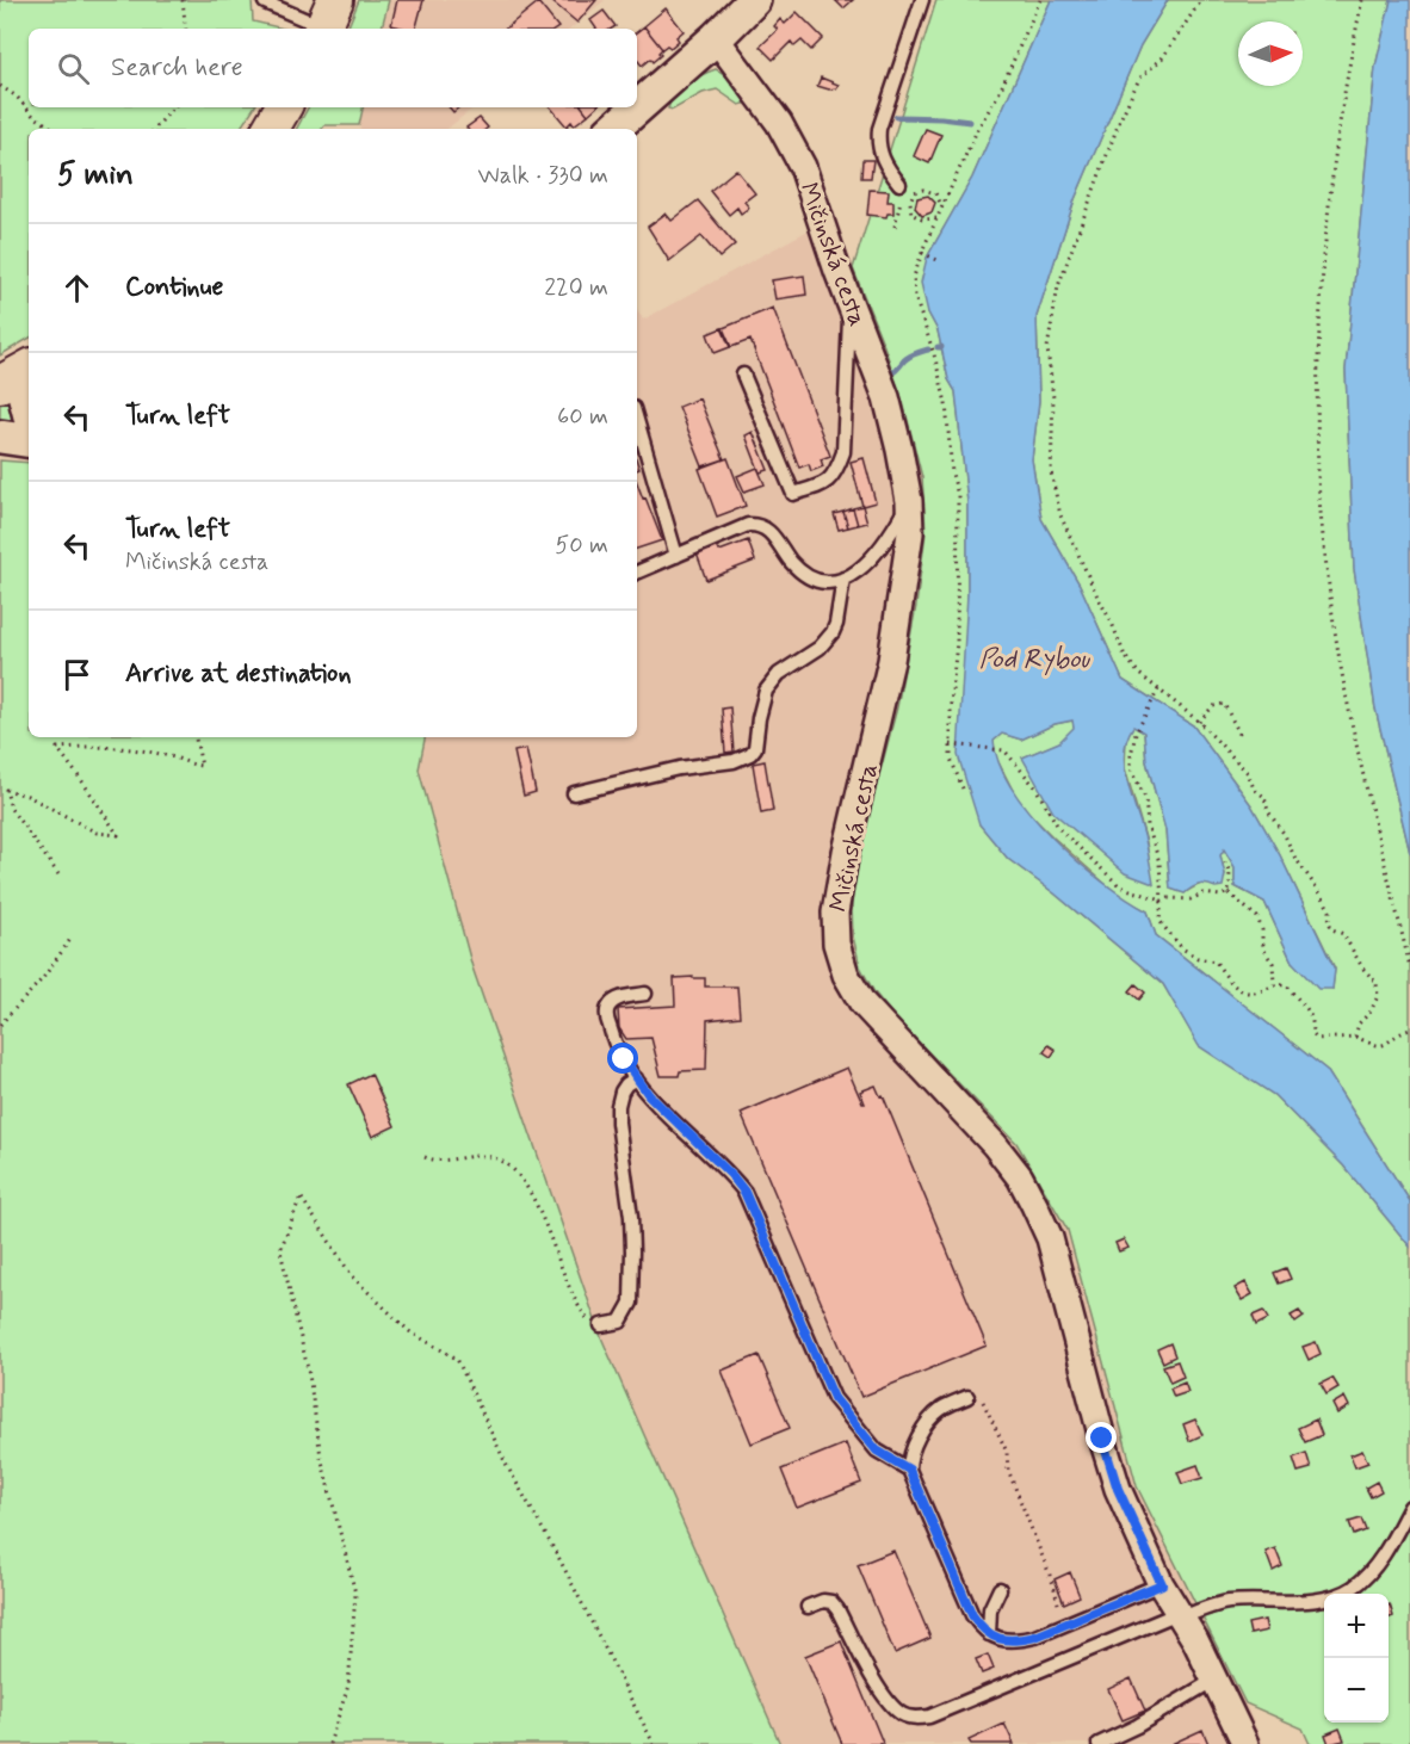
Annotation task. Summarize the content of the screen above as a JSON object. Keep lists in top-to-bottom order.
{
  "streets": {
    "street": ["Mičinská cesta"]
  },
  "water": ["Pod Rybou"],
  "north": "right",
  "page": {
    "search": "Search here",
    "heading": ["5 min", "Walk · 330 m"],
    "list": [
      ["Continue", "220 m"],
      ["Turn left", "60 m"],
      ["Turn left", "Mičinská cesta", "50 m"],
      "Arrive at destination"
    ],
    "map_buttons": ["+", "−"]
  }
}
